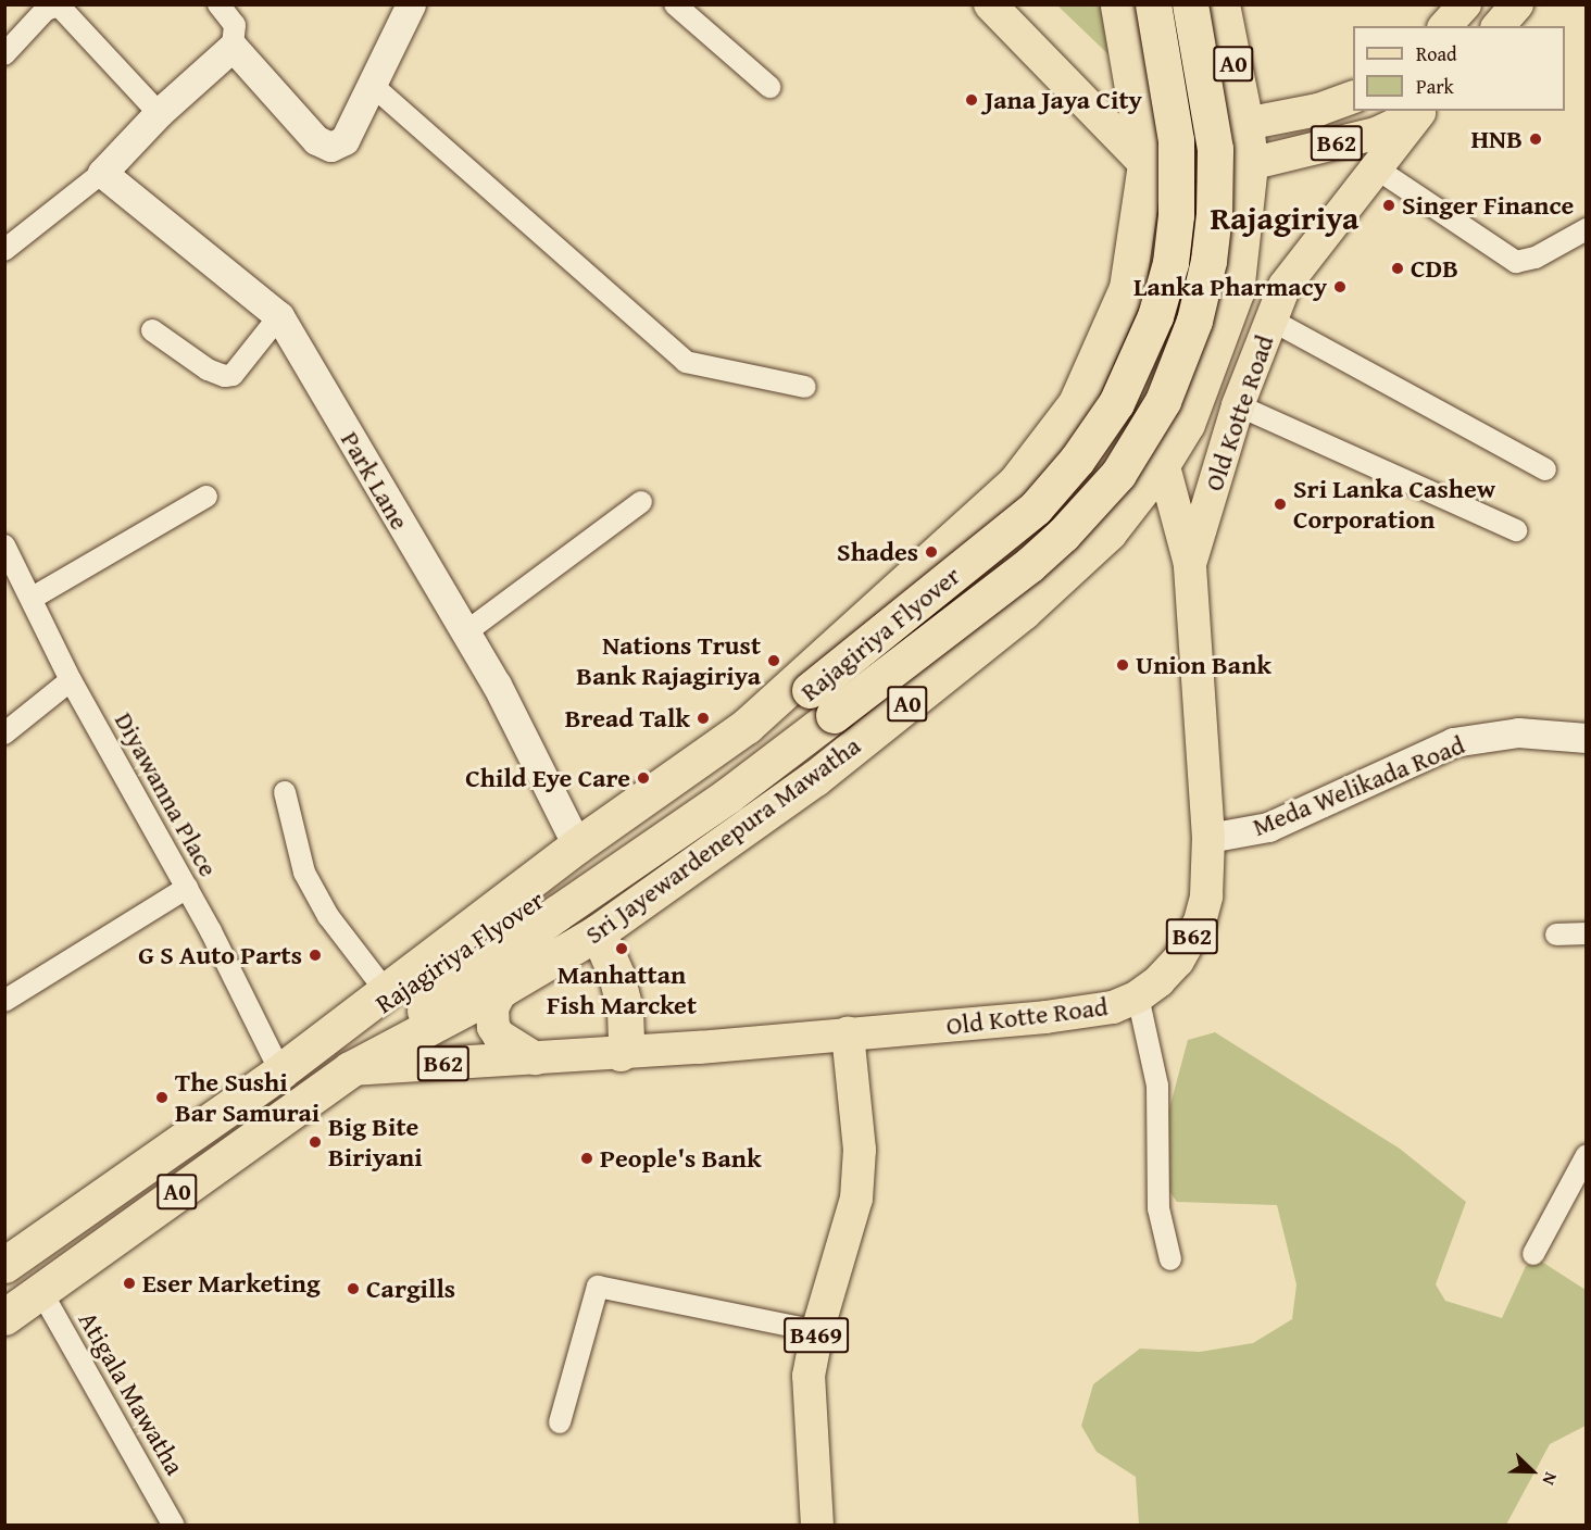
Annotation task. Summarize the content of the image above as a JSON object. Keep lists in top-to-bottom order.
{
  "streets": {
    "highway": ["A0", "Rajagiriya Flyover", "Sri Jayewardenepura Mawatha"],
    "main road": ["B62", "Old Kotte Road", "B469"],
    "street": [
      "Park Lane",
      "Meda Welikada Road",
      "Diyawanna Place",
      "Atigala Mawatha"
    ]
  },
  "crossings": [
    ["A0", "Park Lane"],
    ["A0", "Rajagiriya Flyover"],
    ["A0", "Diyawanna Place"],
    ["B62", "Old Kotte Road"],
    ["B62", "Sri Jayewardenepura Mawatha"],
    ["Old Kotte Road", "Rajagiriya Flyover"],
    ["Old Kotte Road", "Meda Welikada Road"],
    ["Old Kotte Road", "Sri Jayewardenepura Mawatha"],
    ["Old Kotte Road", "B469"],
    ["Rajagiriya Flyover", "Diyawanna Place"],
    ["Rajagiriya Flyover", "Sri Jayewardenepura Mawatha"],
    ["Sri Jayewardenepura Mawatha", "Atigala Mawatha"]
  ],
  "districts": ["Rajagiriya"],
  "places": [
    "Jana Jaya City",
    "HNB",
    "Singer Finance",
    "CDB",
    "Lanka Pharmacy",
    "Sri Lanka Cashew Corporation",
    "Shades",
    "Nations Trust Bank Rajagiriya",
    "Union Bank",
    "Bread Talk",
    "Child Eye Care",
    "Manhattan Fish Marcket",
    "G S Auto Parts",
    "The Sushi Bar Samurai",
    "Big Bite Biriyani",
    "People's Bank",
    "Eser Marketing",
    "Cargills"
  ],
  "legend": ["Road", "Park"],
  "north": "bottom right"
}
